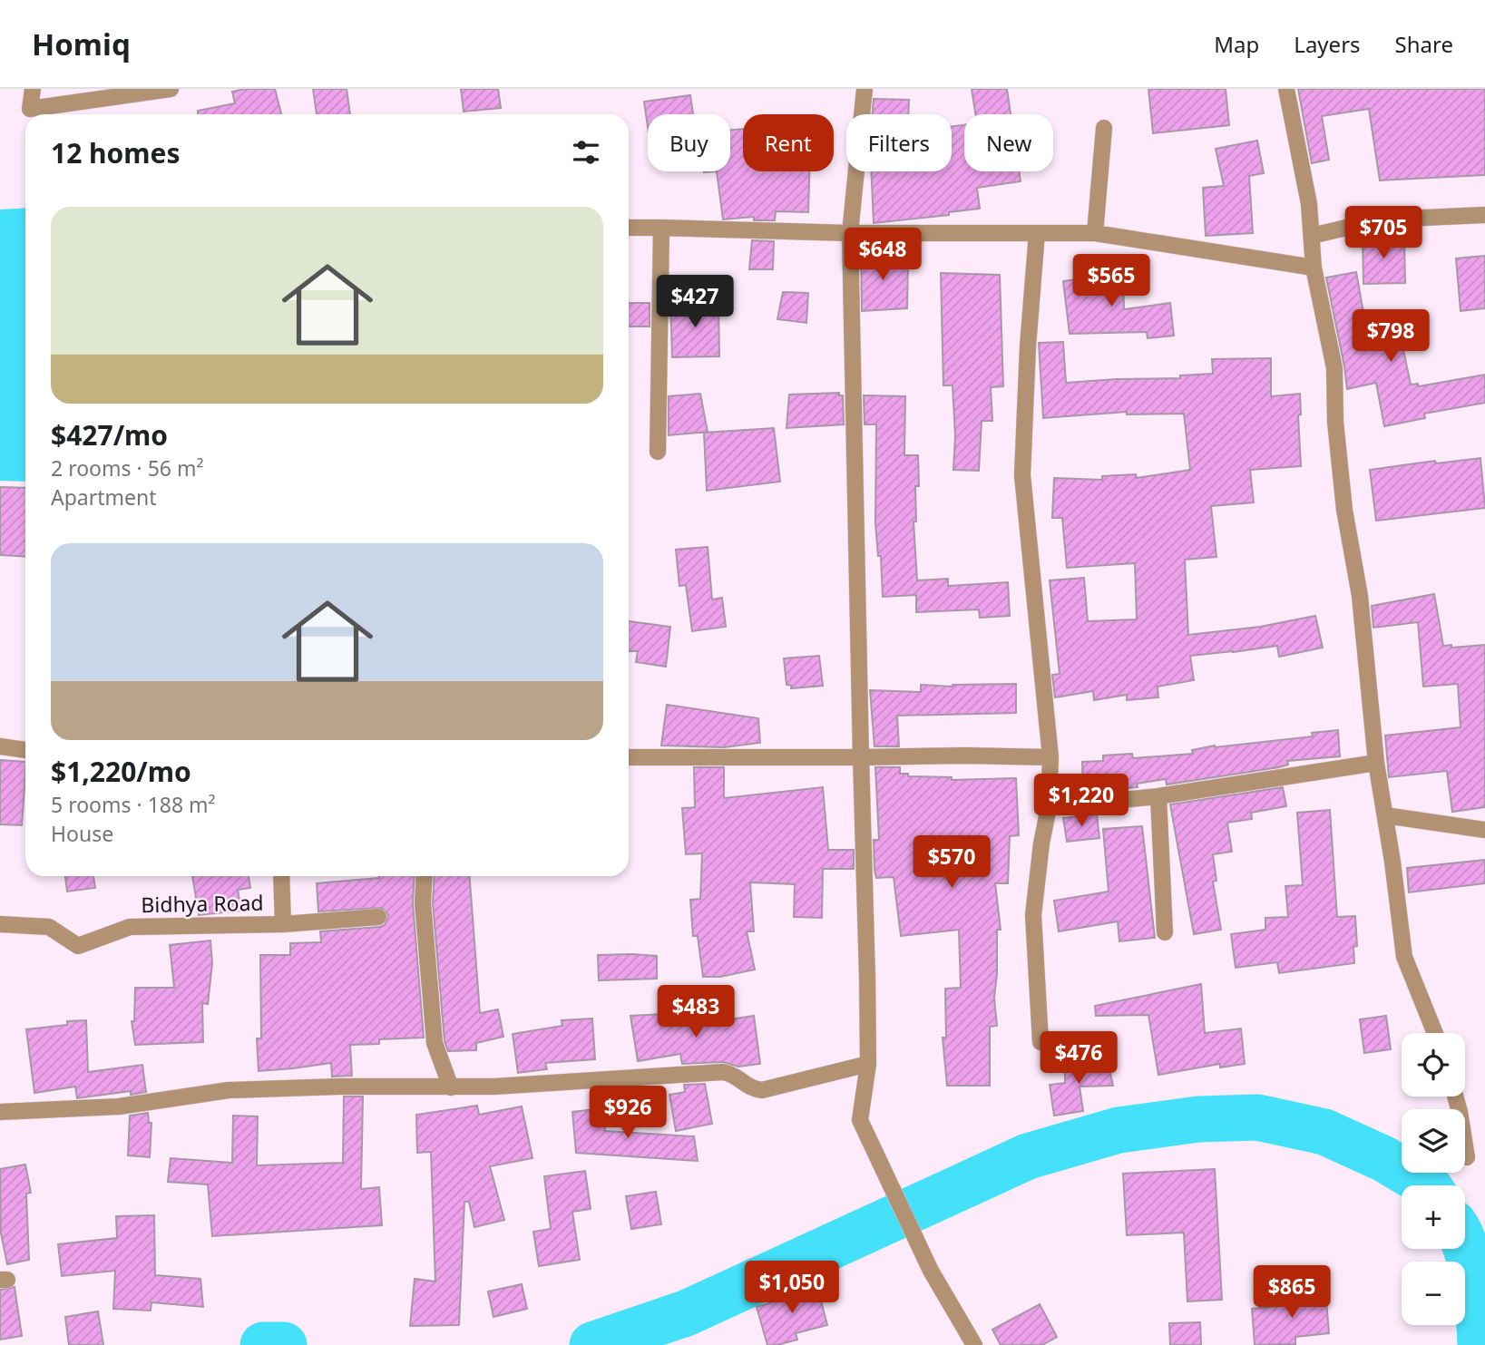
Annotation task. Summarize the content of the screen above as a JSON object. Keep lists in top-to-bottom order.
{
  "streets": {
    "street": ["Bidhya Road"]
  },
  "page": {
    "header": "Homiq",
    "nav": ["Map", "Layers", "Share"],
    "chip": [
      "Buy",
      "Rent",
      "Filters",
      "New"
    ],
    "heading": "12 homes",
    "list": [
      {
        "name": "$427/mo",
        "note": "2 rooms · 56 m² · Apartment"
      },
      {
        "name": "$1,220/mo",
        "note": "5 rooms · 188 m² · House"
      }
    ],
    "price": [
      "$705",
      "$648",
      "$565",
      "$427",
      "$798",
      "$1,220",
      "$570",
      "$483",
      "$476",
      "$926",
      "$1,050",
      "$865"
    ],
    "map_buttons": ["+", "−"]
  }
}
